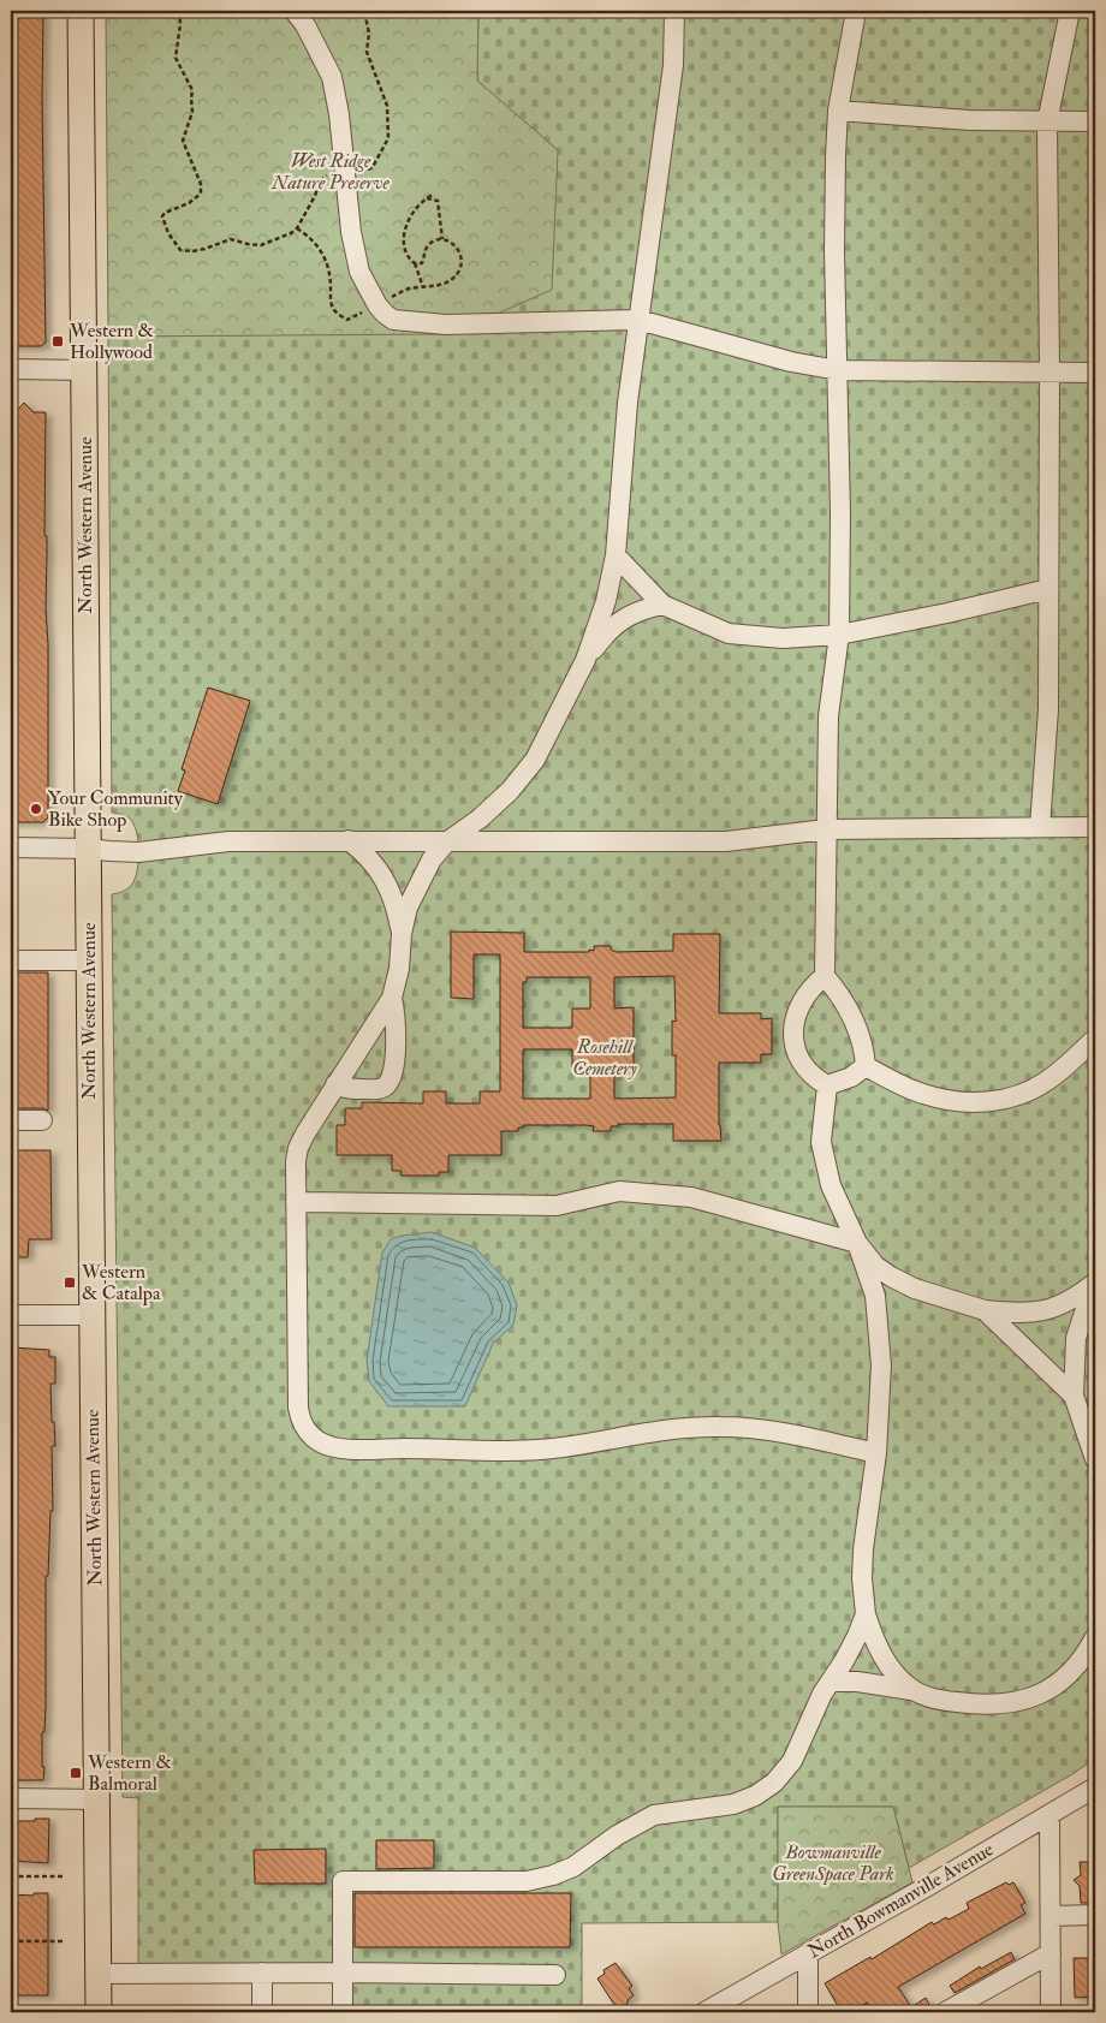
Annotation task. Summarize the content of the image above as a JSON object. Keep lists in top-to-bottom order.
{
  "streets": {
    "main road": ["North Western Avenue"],
    "street": ["North Bowmanville Avenue"]
  },
  "parks": ["West Ridge Nature Preserve", "Rosehill Cemetery", "Bowmanville GreenSpace Park"],
  "places": {
    "transit": ["Western & Hollywood", "Western & Catalpa", "Western & Balmoral"],
    "other": ["Your Community Bike Shop"]
  }
}
